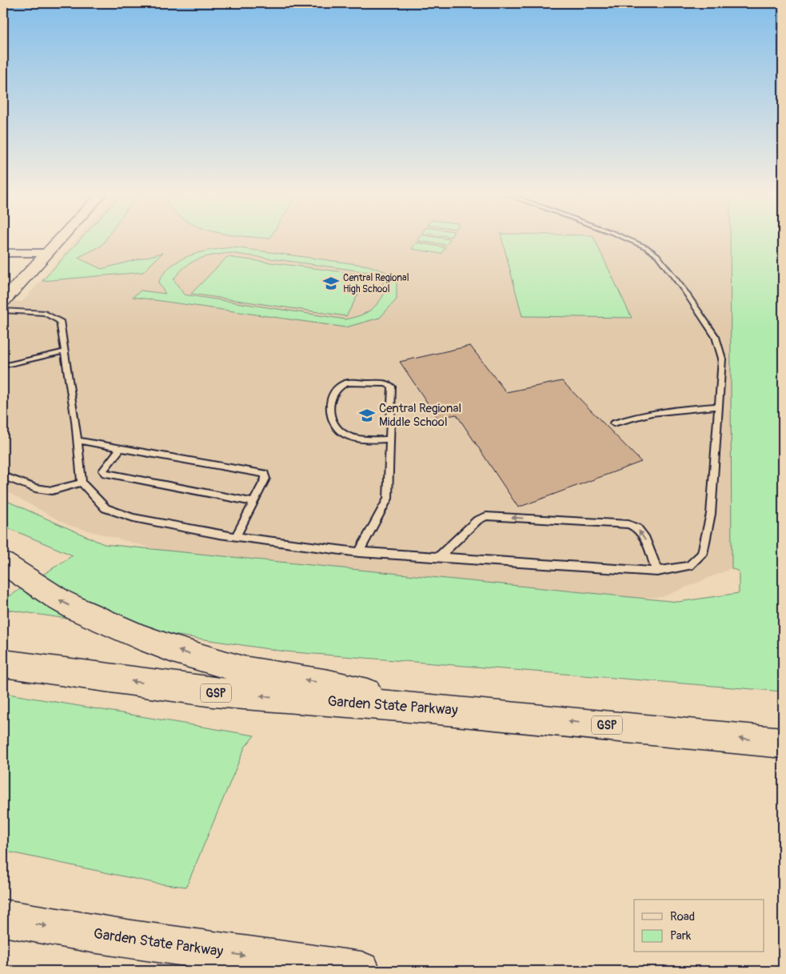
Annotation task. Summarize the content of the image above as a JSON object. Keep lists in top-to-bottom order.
{
  "streets": {
    "main road": ["GSP", "Garden State Parkway"]
  },
  "places": {
    "school or university": ["Central Regional High School", "Central Regional Middle School"]
  },
  "legend": ["Road", "Park"]
}
